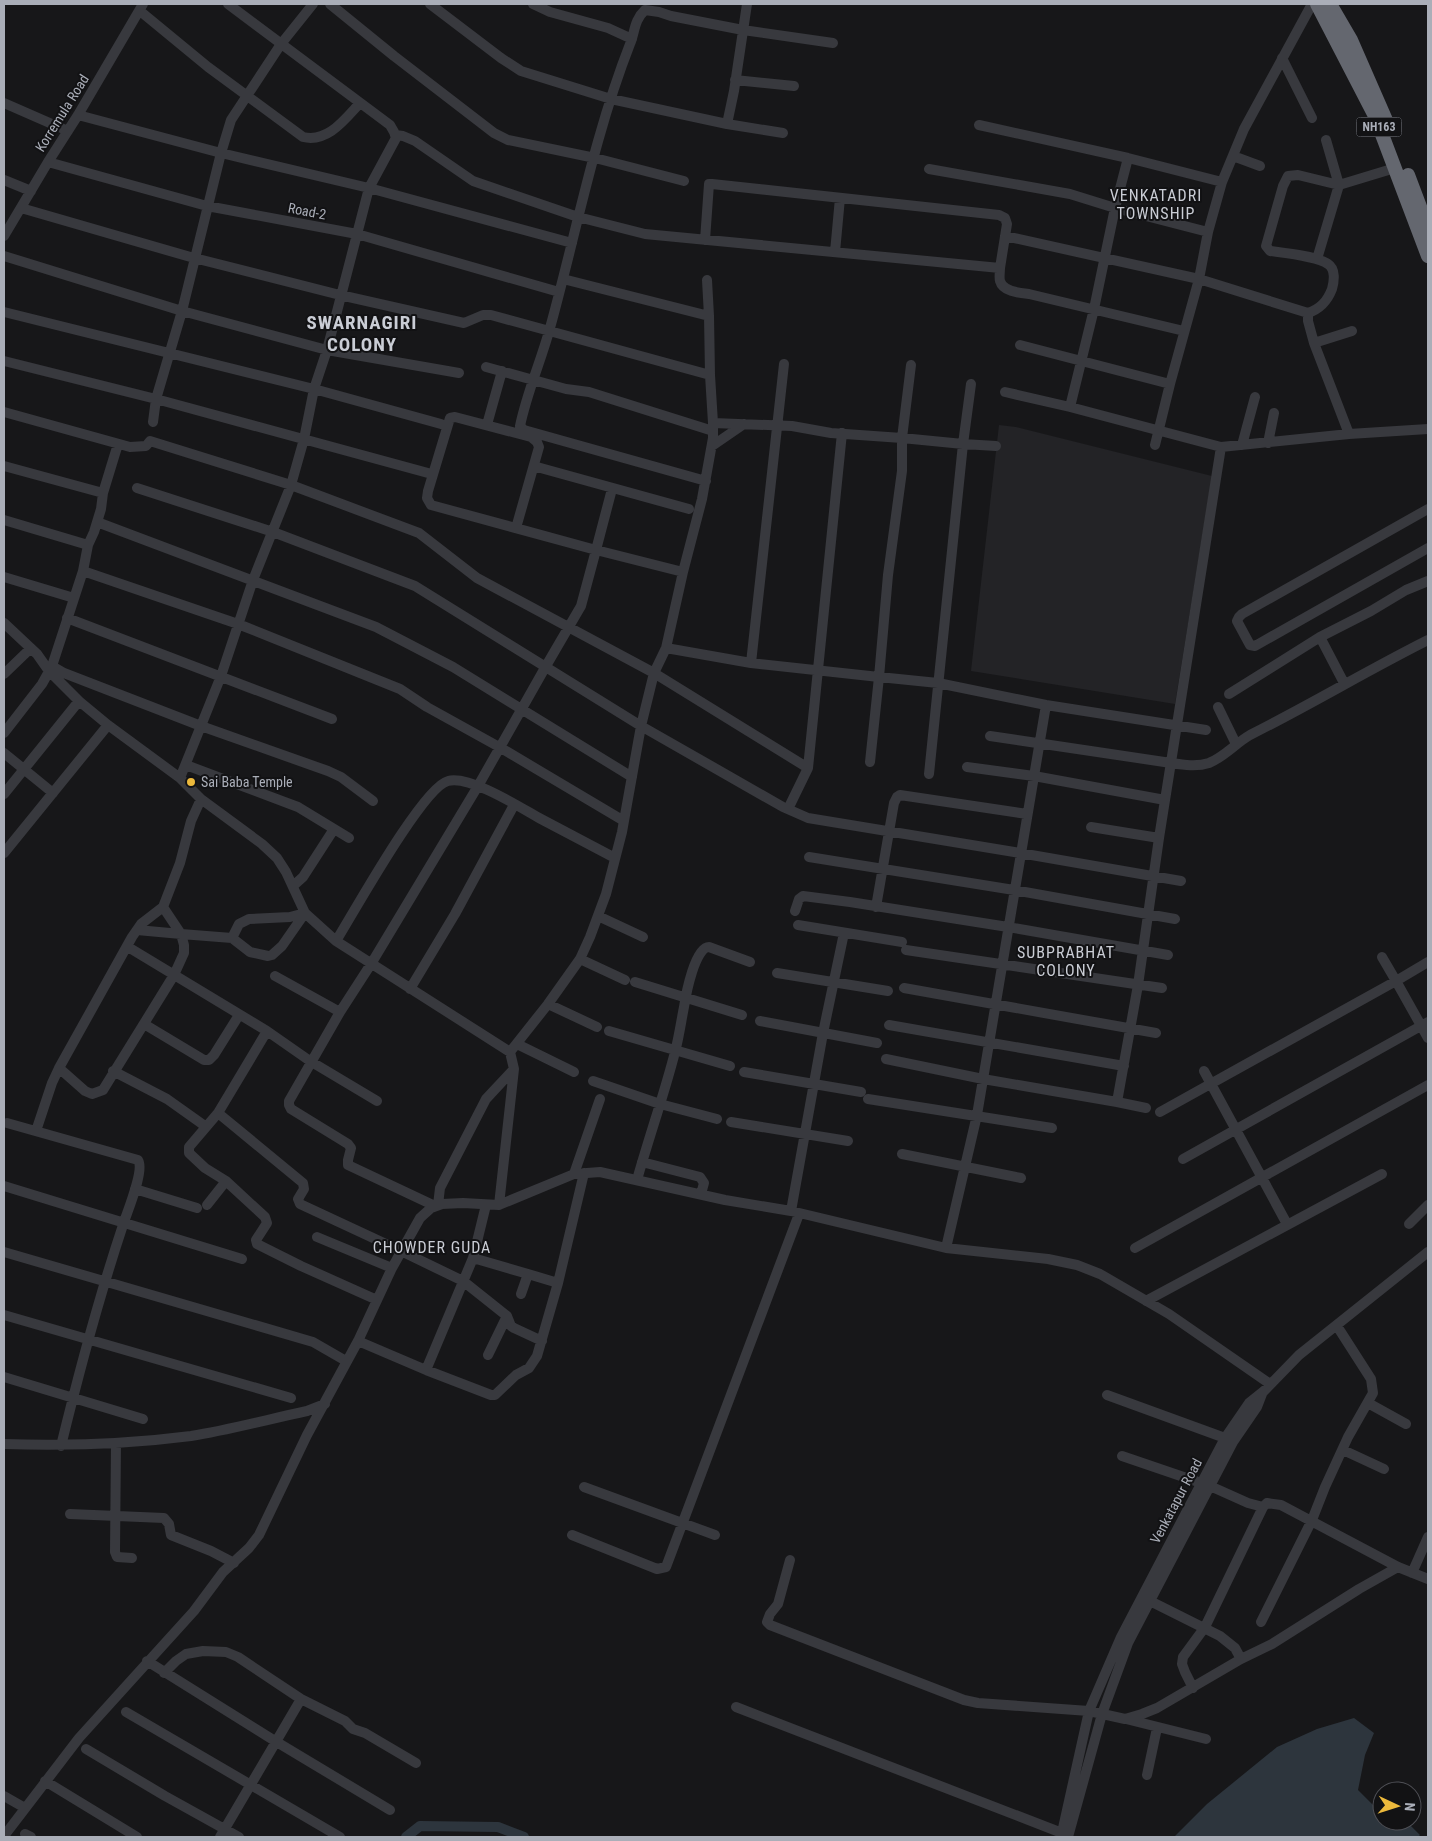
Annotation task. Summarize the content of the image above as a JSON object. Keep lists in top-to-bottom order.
{
  "streets": {
    "highway": ["NH163"],
    "street": ["Korremula Road", "Road-2", "Venkatapur Road"]
  },
  "crossings": [
    ["Korremula Road", "Road-2"]
  ],
  "districts": [
    "VENKATADRI TOWNSHIP",
    "SWARNAGIRI COLONY",
    "SUBPRABHAT COLONY",
    "CHOWDER GUDA"
  ],
  "places": ["Sai Baba Temple"],
  "north": "right"
}
